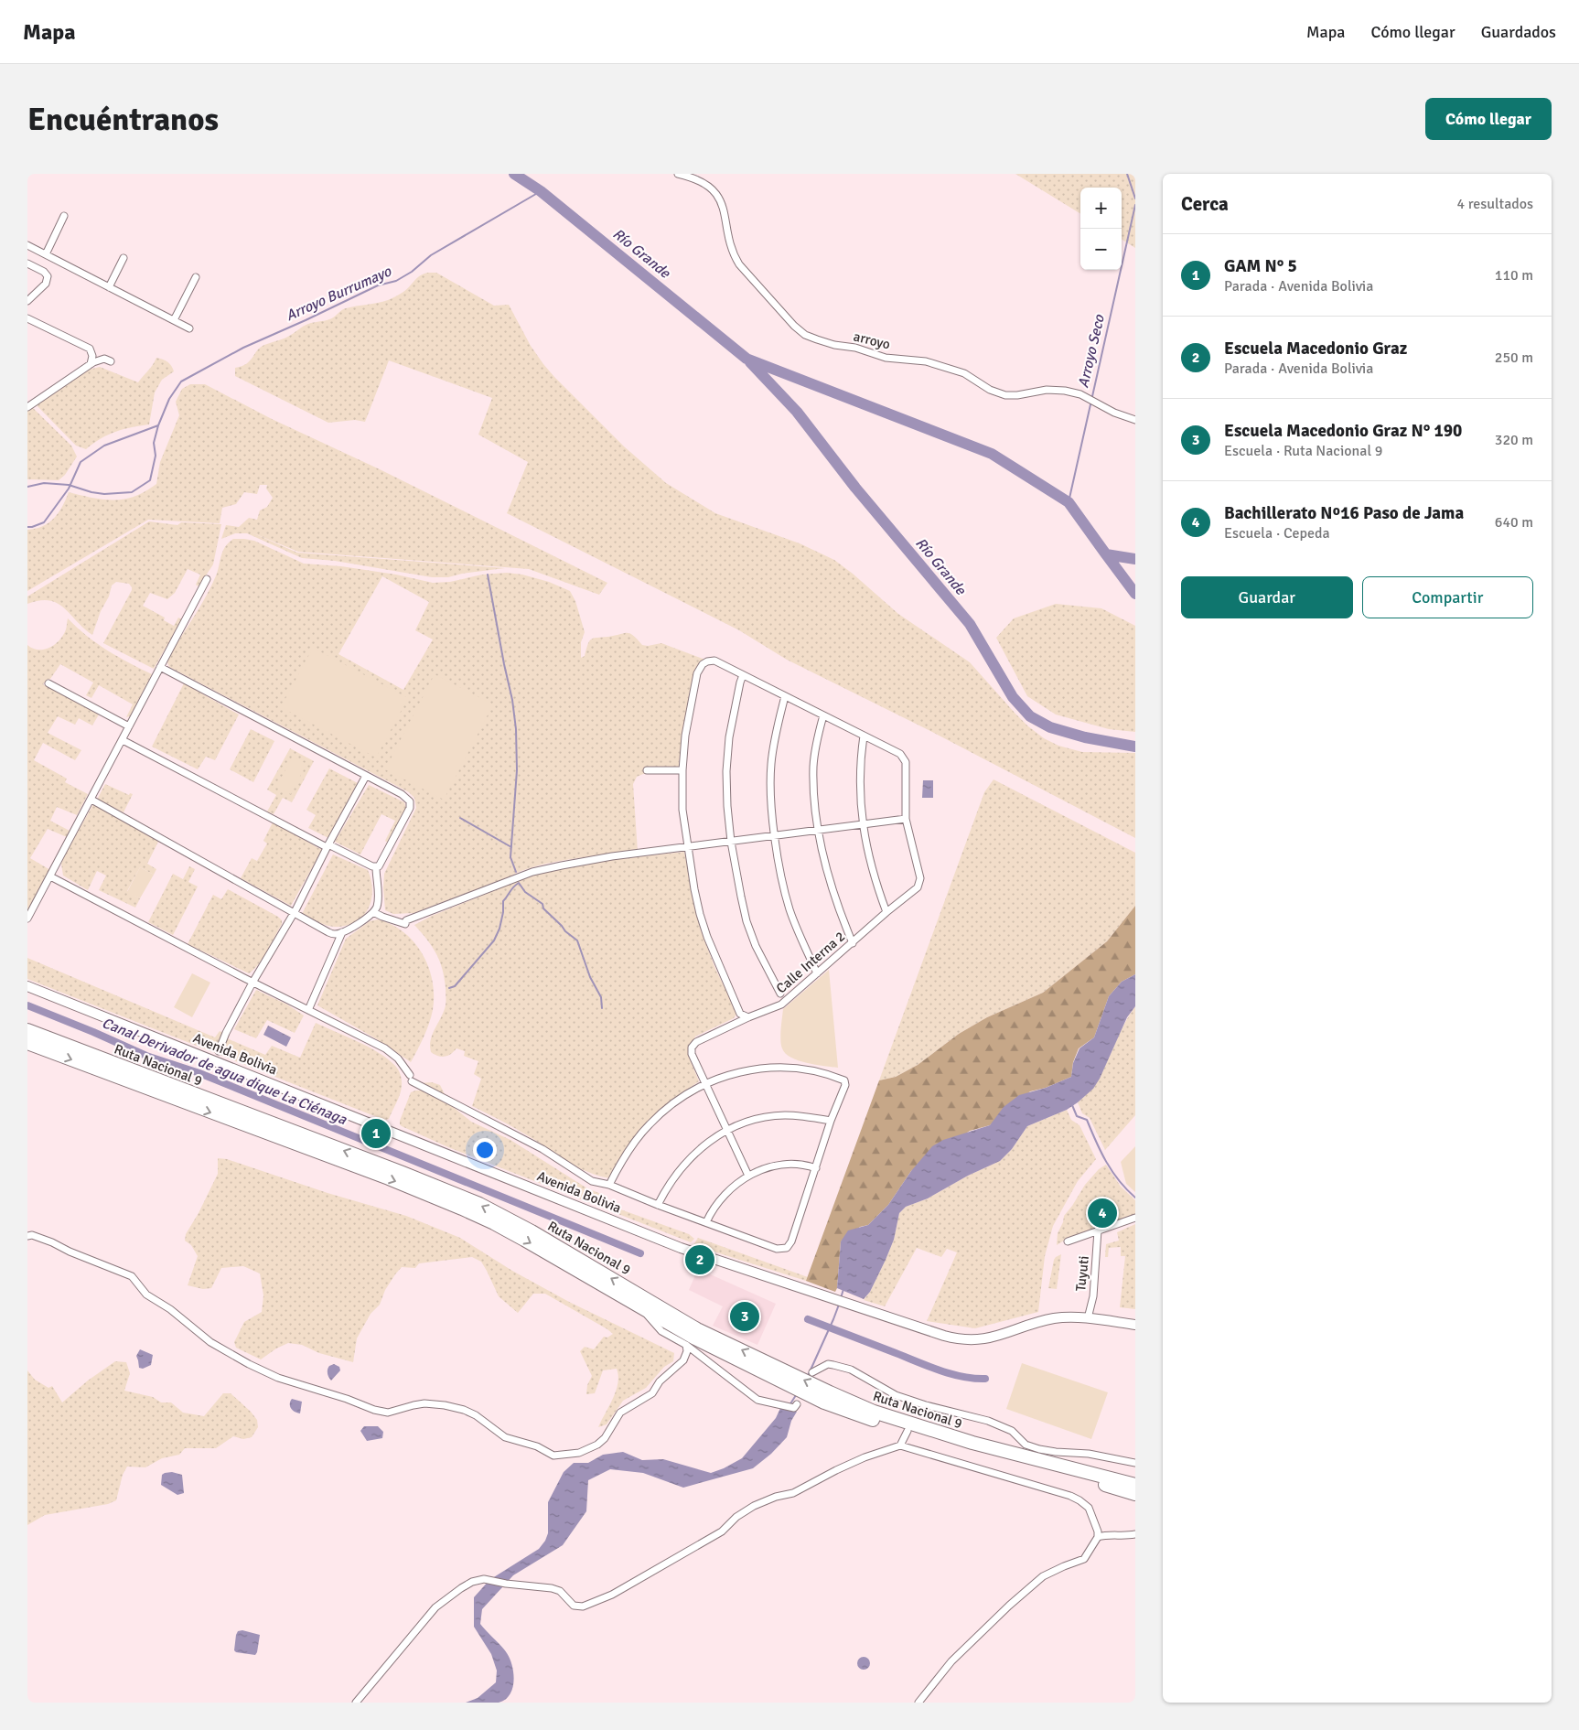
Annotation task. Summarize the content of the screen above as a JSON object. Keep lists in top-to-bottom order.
{
  "streets": {
    "highway": ["Ruta Nacional 9"],
    "street": [
      "arroyo",
      "Calle Interna 2",
      "Avenida Bolivia",
      "Tuyuti"
    ]
  },
  "crossings": [
    ["Avenida Bolivia", "Tuyuti"]
  ],
  "water": [
    "Río Grande",
    "Arroyo Burrumayo",
    "Arroyo Seco",
    "Canal Derivador de agua dique La Ciénaga"
  ],
  "page": {
    "header": "Mapa",
    "nav": ["Mapa", "Cómo llegar", "Guardados"],
    "buttons": [
      "Cómo llegar",
      ["Guardar", "Compartir"]
    ],
    "title": "Encuéntranos",
    "heading": ["Cerca", "4 resultados"],
    "map_buttons": ["+", "−"],
    "list": [
      {
        "mark": "1",
        "name": "GAM N° 5",
        "note": "Parada · Avenida Bolivia",
        "value": "110 m"
      },
      {
        "mark": "2",
        "name": "Escuela Macedonio Graz",
        "note": "Parada · Avenida Bolivia",
        "value": "250 m"
      },
      {
        "mark": "3",
        "name": "Escuela Macedonio Graz N° 190",
        "note": "Escuela · Ruta Nacional 9",
        "value": "320 m"
      },
      {
        "mark": "4",
        "name": "Bachillerato Nº16 Paso de Jama",
        "note": "Escuela · Cepeda",
        "value": "640 m"
      }
    ],
    "pins": [
      "1",
      "4",
      "2",
      "3"
    ]
  }
}
